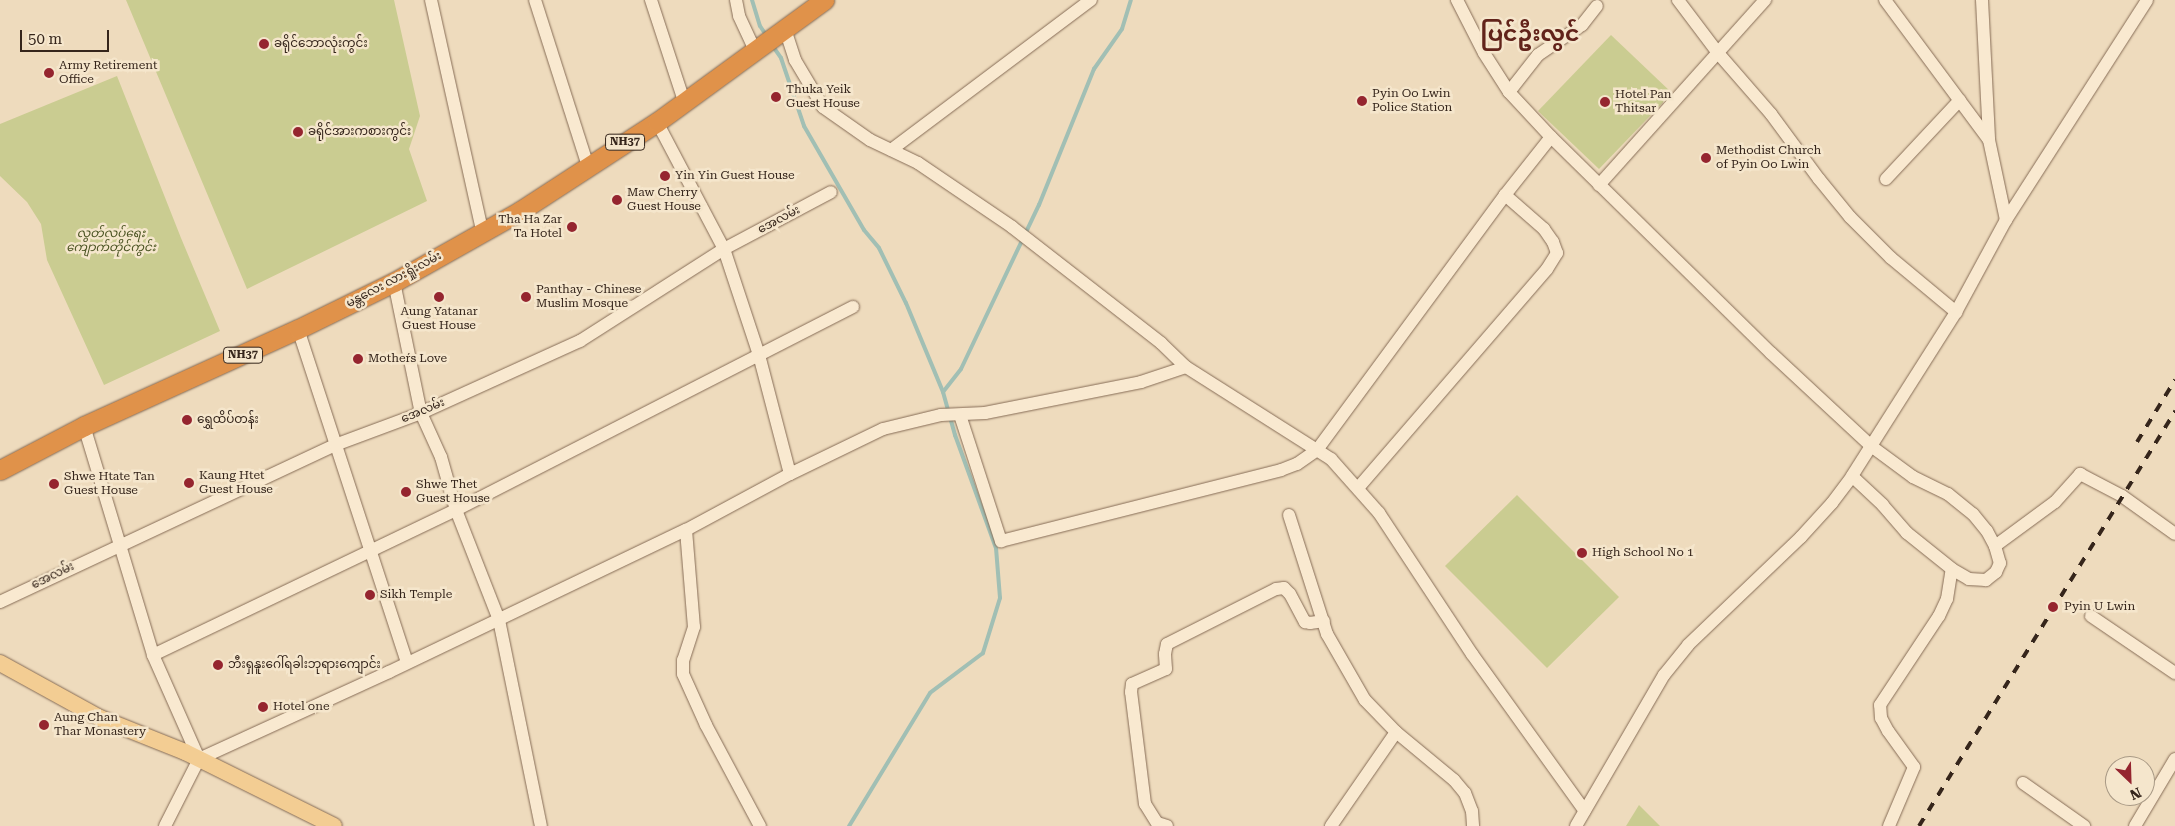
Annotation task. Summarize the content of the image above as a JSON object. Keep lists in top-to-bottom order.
{
  "streets": {
    "highway": ["NH37", "မန္တလေး လားရှိုးလမ်း"],
    "street": ["အေလမ်း"]
  },
  "crossings": [
    ["NH37", "မန္တလေး လားရှိုးလမ်း"]
  ],
  "districts": ["ပြင်ဦးလွင်"],
  "parks": ["လွတ်လပ်ရေး ကျောက်တိုင်ကွင်း"],
  "places": [
    "ခရိုင်ဘောလုံးကွင်း",
    "Army Retirement Office",
    "Thuka Yeik Guest House",
    "Pyin Oo Lwin Police Station",
    "Hotel Pan Thitsar",
    "ခရိုင်အားကစားကွင်း",
    "Methodist Church of Pyin Oo Lwin",
    "Yin Yin Guest House",
    "Maw Cherry Guest House",
    "Tha Ha Zar Ta Hotel",
    "Aung Yatanar Guest House",
    "Panthay - Chinese Muslim Mosque",
    "Mother´s Love",
    "ရွှေထိပ်တန်း",
    "Kaung Htet Guest House",
    "Shwe Htate Tan Guest House",
    "Shwe Thet Guest House",
    "High School No 1",
    "Sikh Temple",
    "Pyin U Lwin",
    "ဘီးရှနူးဂေါ်ရခါးဘုရားကျောင်း",
    "Hotel one",
    "Aung Chan Thar Monastery"
  ],
  "scale_bar": "50 m",
  "north": "bottom right"
}
